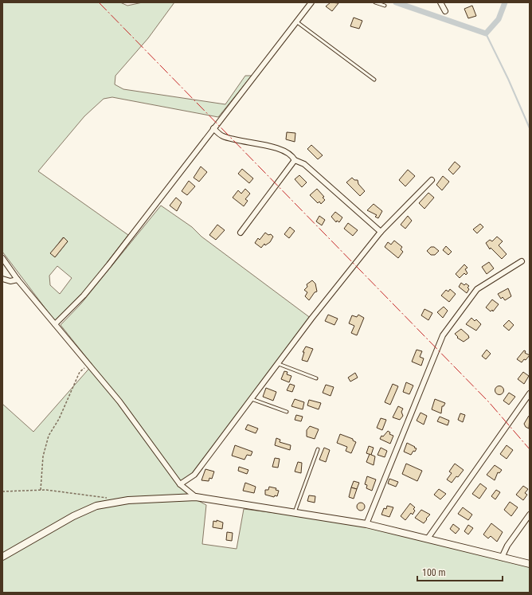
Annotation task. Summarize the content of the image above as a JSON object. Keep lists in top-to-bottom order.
{
  "scale_bar": "100 m"
}
